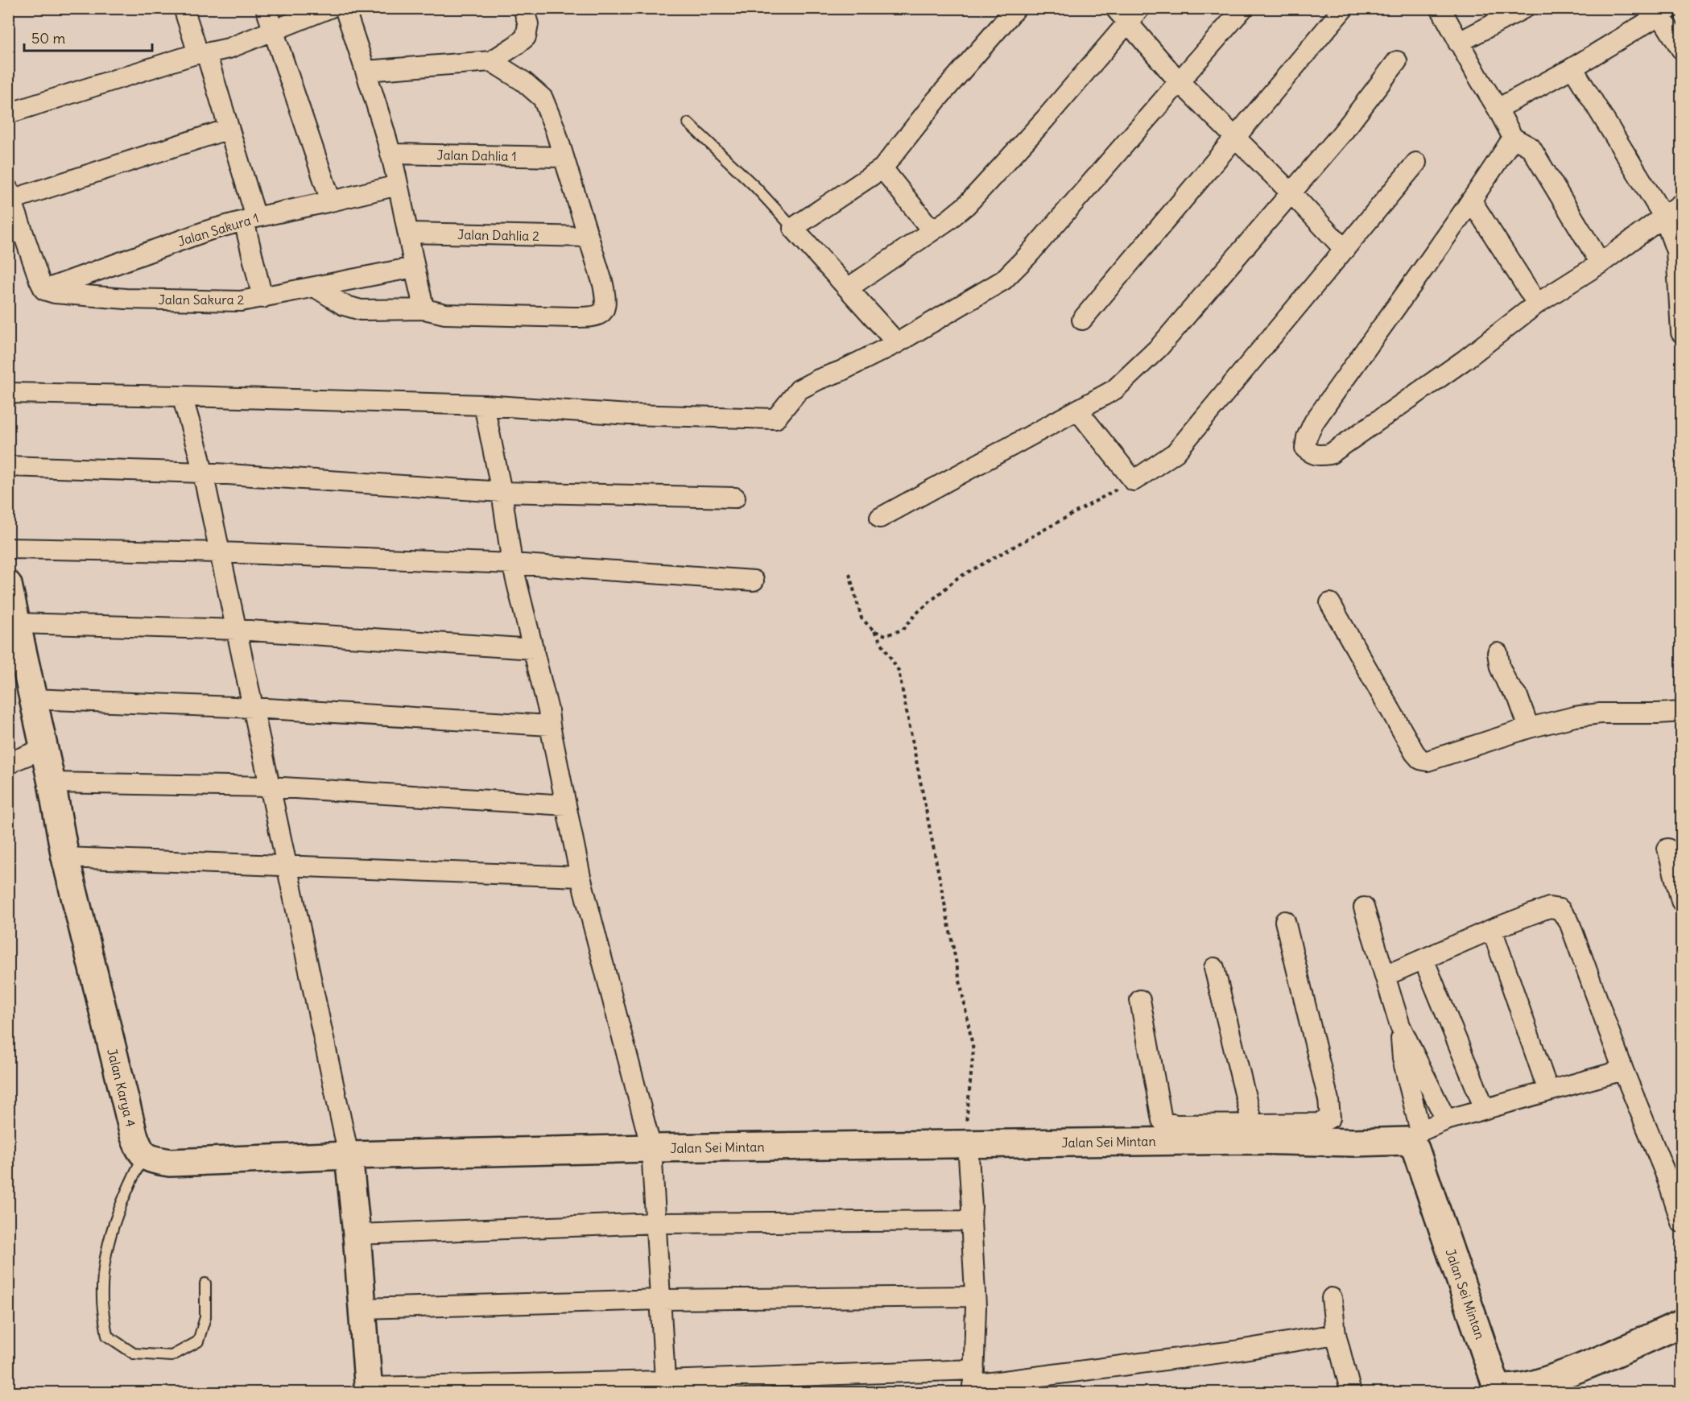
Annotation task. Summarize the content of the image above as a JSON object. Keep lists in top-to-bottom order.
{
  "streets": {
    "street": [
      "Jalan Dahlia 1",
      "Jalan Sakura 1",
      "Jalan Dahlia 2",
      "Jalan Sakura 2",
      "Jalan Karya 4",
      "Jalan Sei Mintan"
    ]
  },
  "crossings": [
    ["Jalan Sakura 1", "Jalan Sakura 2"]
  ],
  "scale_bar": "50 m"
}
